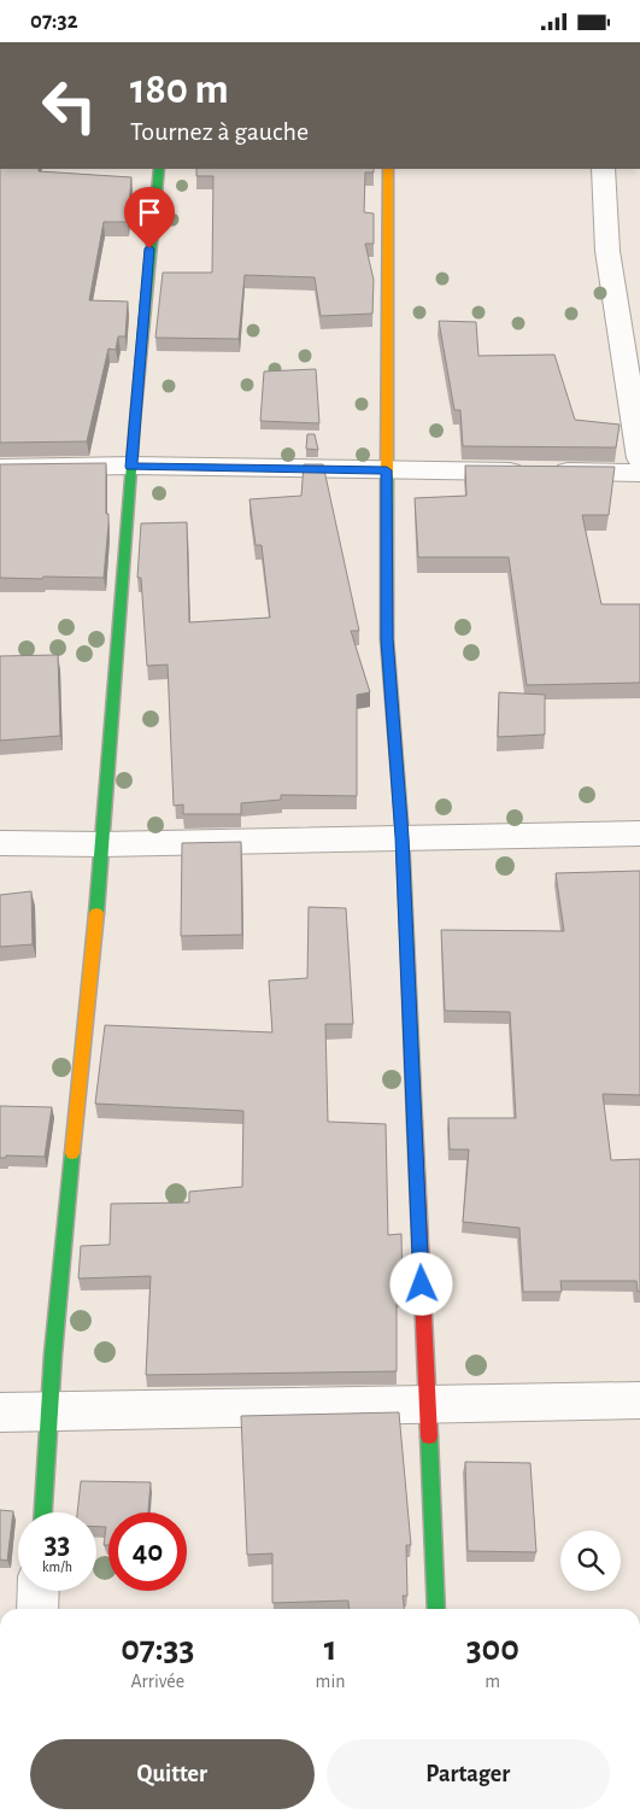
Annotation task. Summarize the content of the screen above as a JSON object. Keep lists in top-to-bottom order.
{
  "page": {
    "status": "07:32",
    "turn": ["180 m", "Tournez à gauche"],
    "speed": "33 km/h",
    "limit": "40",
    "eta": [
      "07:33",
      "Arrivée",
      "1",
      "min",
      "300",
      "m"
    ],
    "buttons": ["Quitter", "Partager"]
  }
}
